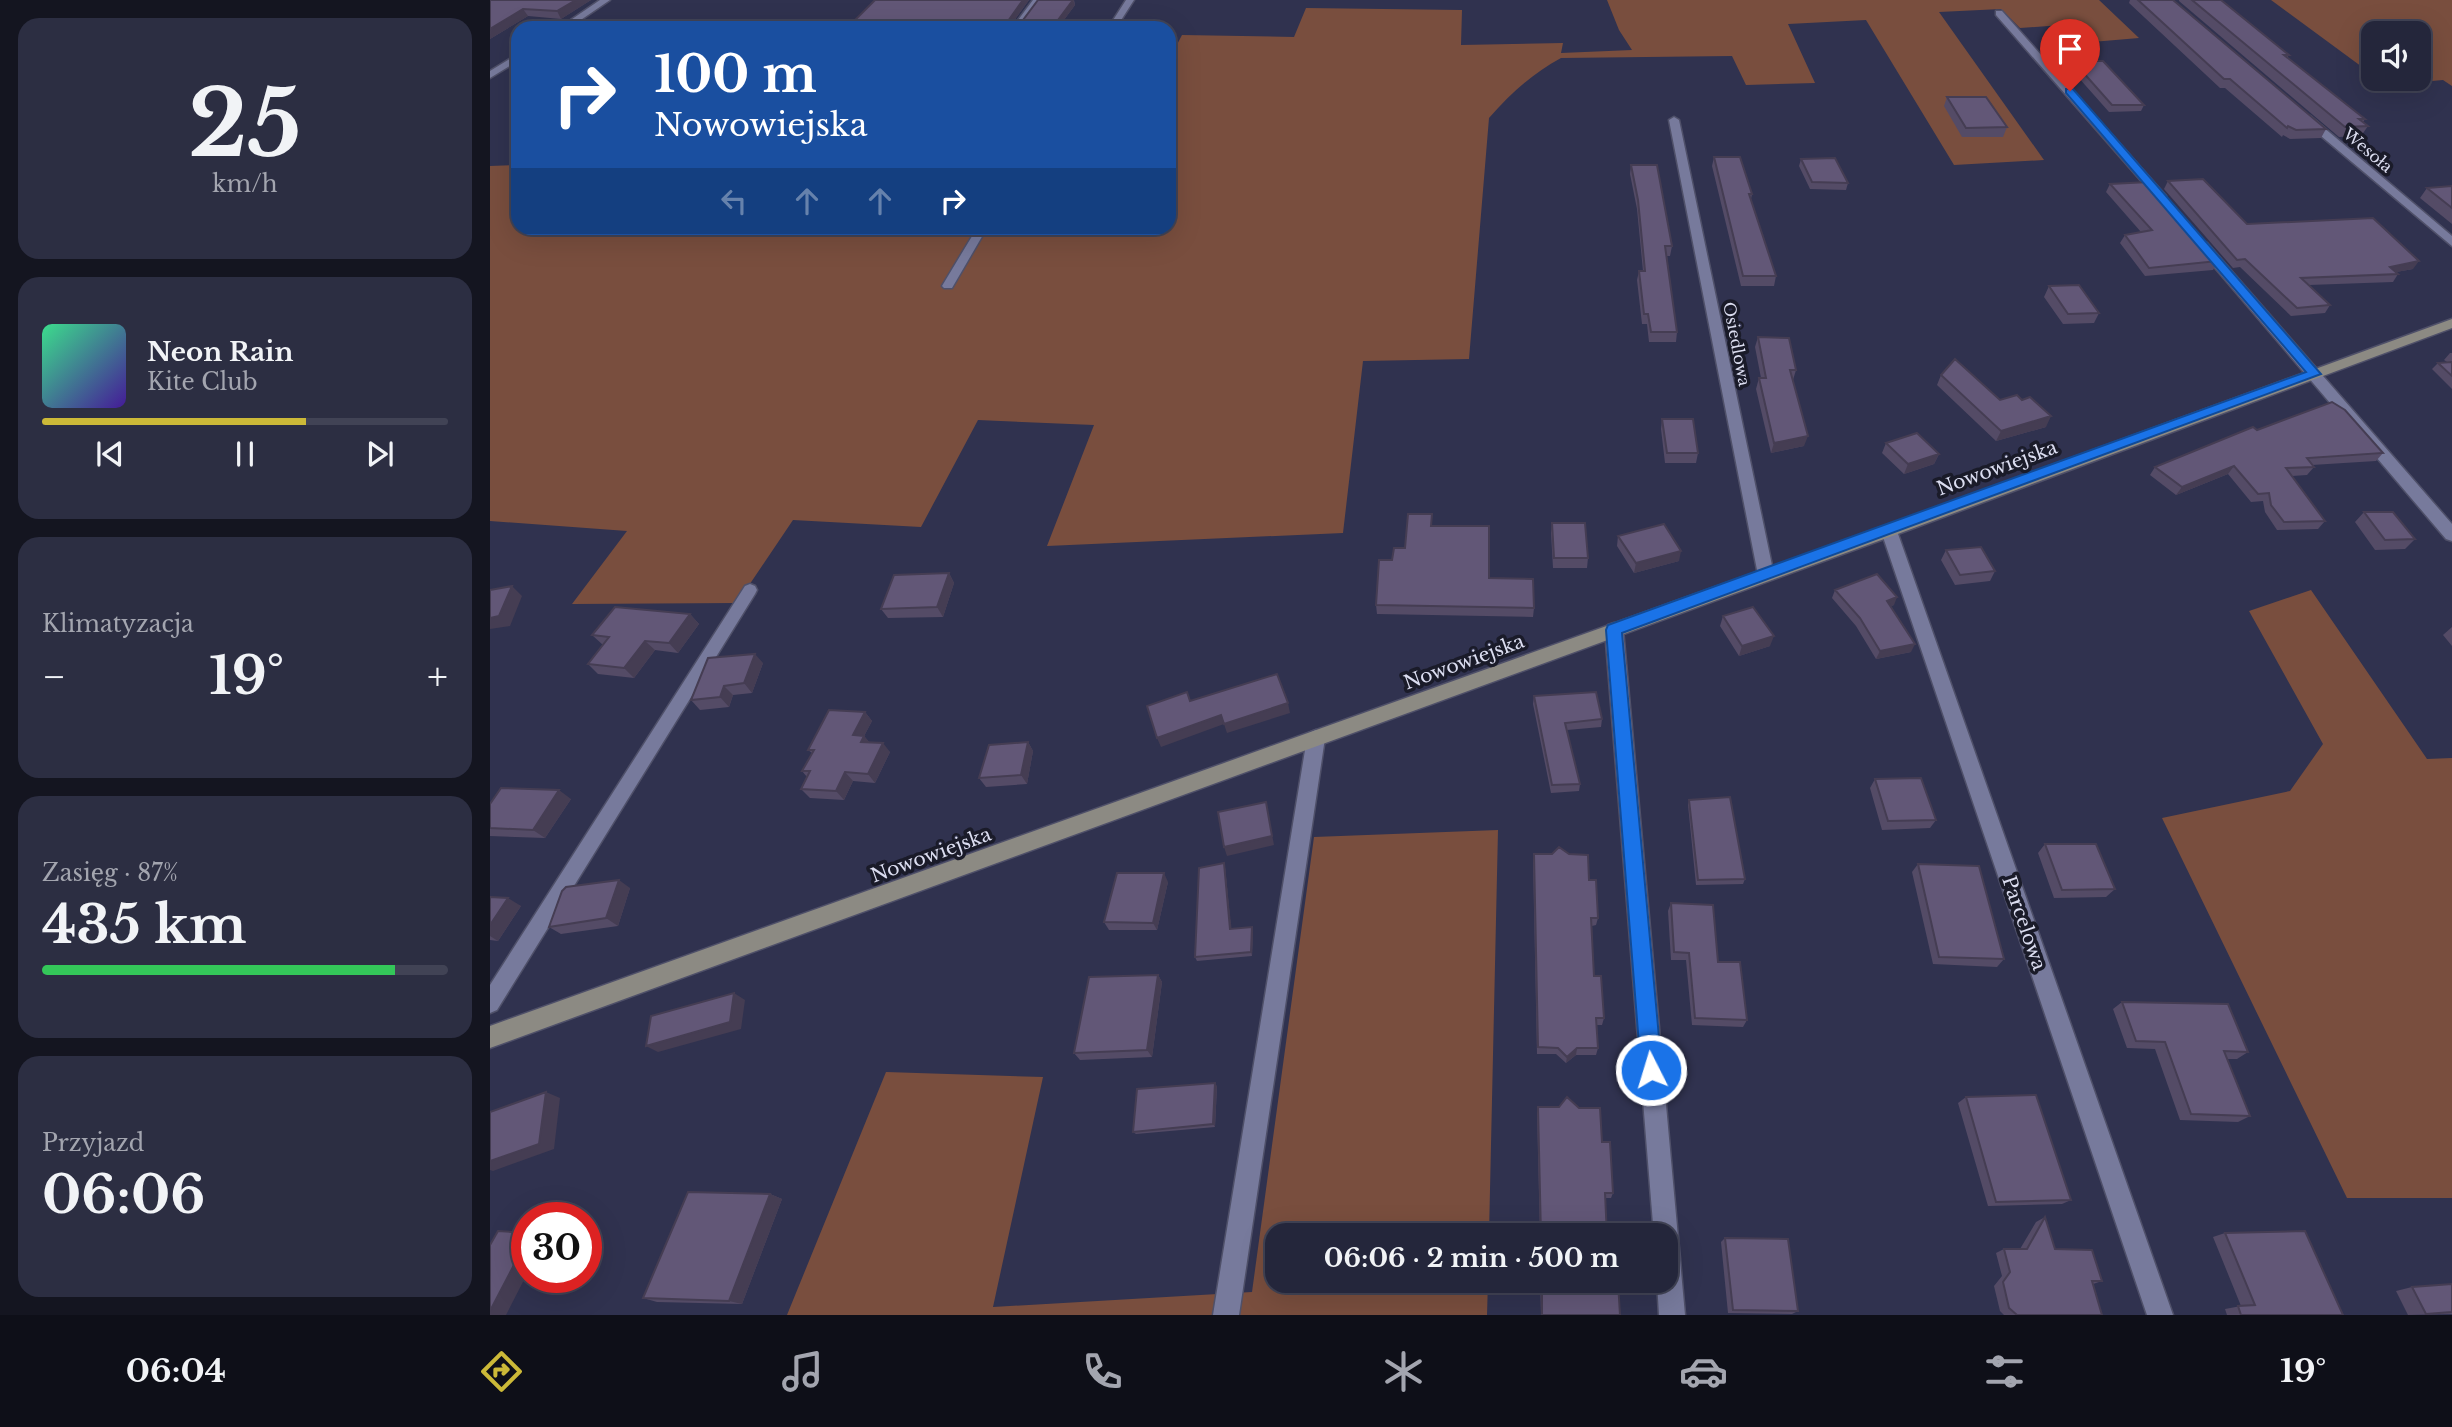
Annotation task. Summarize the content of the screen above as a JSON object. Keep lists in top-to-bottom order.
{
  "streets": {
    "street": [
      "Wesoła",
      "Osiedlowa",
      "Nowowiejska",
      "Parcelowa"
    ]
  },
  "crossings": [
    ["Osiedlowa", "Nowowiejska"],
    ["Nowowiejska", "Parcelowa"]
  ],
  "page": {
    "tile": [
      ["25", "km/h"],
      "Klimatyzacja",
      ["Zasięg · 87%", "435 km"],
      ["Przyjazd", "06:06"]
    ],
    "turn": ["100 m", "Nowowiejska"],
    "song": ["Neon Rain", "Kite Club"],
    "heat": ["−", "19°", "+"],
    "limit": "30",
    "trip": "06:06 · 2 min · 500 m",
    "tabs": ["06:04", "19°"]
  }
}
